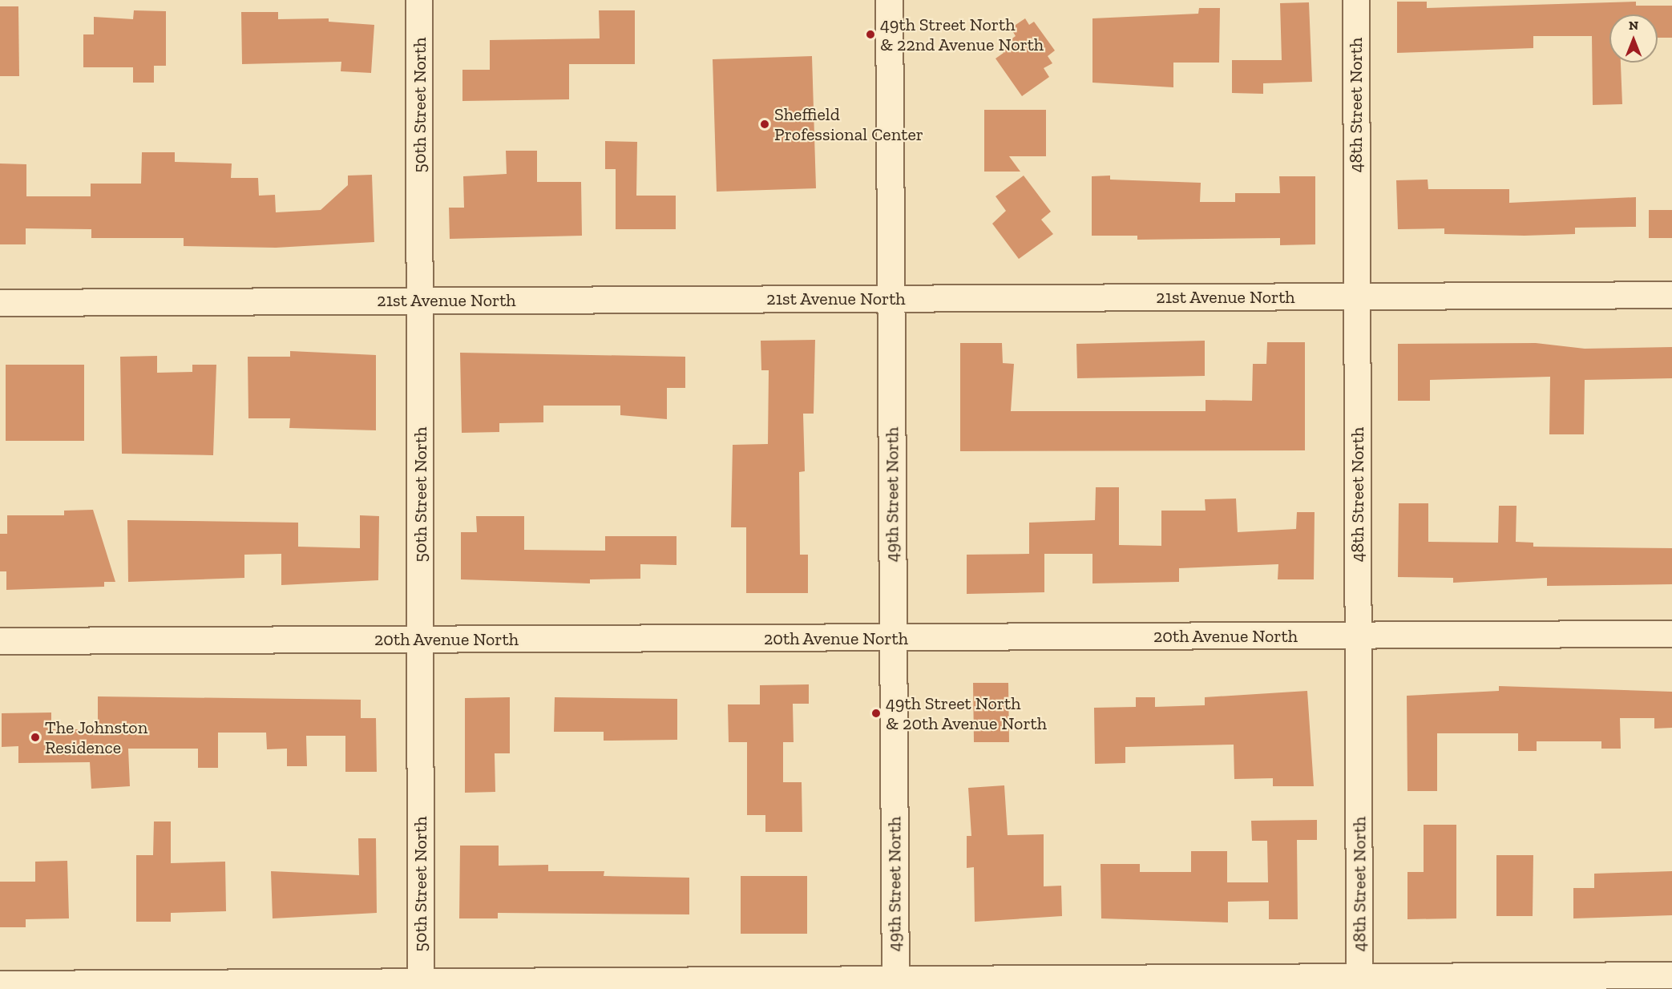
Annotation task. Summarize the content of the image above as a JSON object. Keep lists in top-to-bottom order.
{
  "streets": {
    "main road": ["49th Street North"],
    "street": [
      "50th Street North",
      "48th Street North",
      "21st Avenue North",
      "20th Avenue North"
    ]
  },
  "crossings": [
    ["50th Street North", "21st Avenue North"],
    ["50th Street North", "20th Avenue North"],
    ["48th Street North", "21st Avenue North"],
    ["48th Street North", "20th Avenue North"],
    ["21st Avenue North", "49th Street North"],
    ["49th Street North", "20th Avenue North"]
  ],
  "places": [
    "49th Street North & 22nd Avenue North",
    "Sheffield Professional Center",
    "49th Street North & 20th Avenue North",
    "The Johnston Residence"
  ],
  "north": "top"
}
